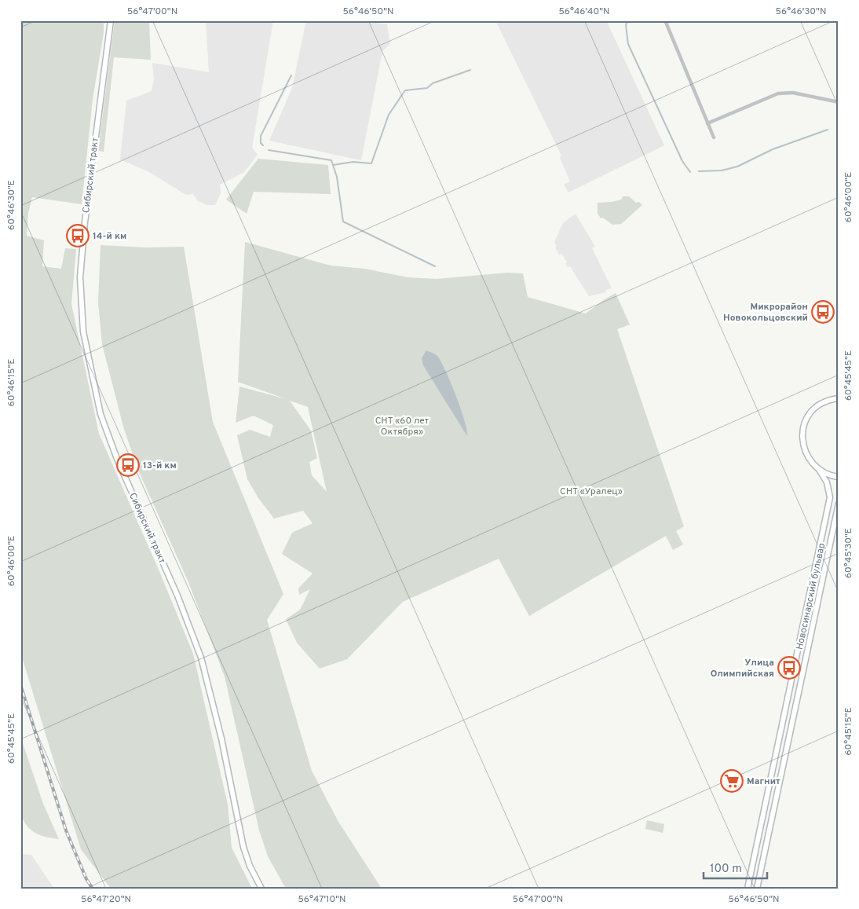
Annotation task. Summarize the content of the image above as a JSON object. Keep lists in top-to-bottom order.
{
  "streets": {
    "street": ["Сибирский тракт", "Новосинарский бульвар"]
  },
  "parks": ["СНТ «60 лет Октября»", "СНТ «Уралец»"],
  "places": {
    "bus stop": [
      "14-й км",
      "Микрорайон Новокольцовский",
      "13-й км",
      "Улица Олимпийская"
    ],
    "supermarket": ["Магнит"]
  },
  "scale_bar": "100 m",
  "coordinates": [
    "56°47'00\"N",
    "56°46'50\"N",
    "56°46'40\"N",
    "56°46'30\"N",
    "60°46'00\"E",
    "60°46'30\"E",
    "60°45'45\"E",
    "60°46'15\"E",
    "60°45'30\"E",
    "60°45'15\"E",
    "56°47'20\"N",
    "56°47'10\"N"
  ]
}
